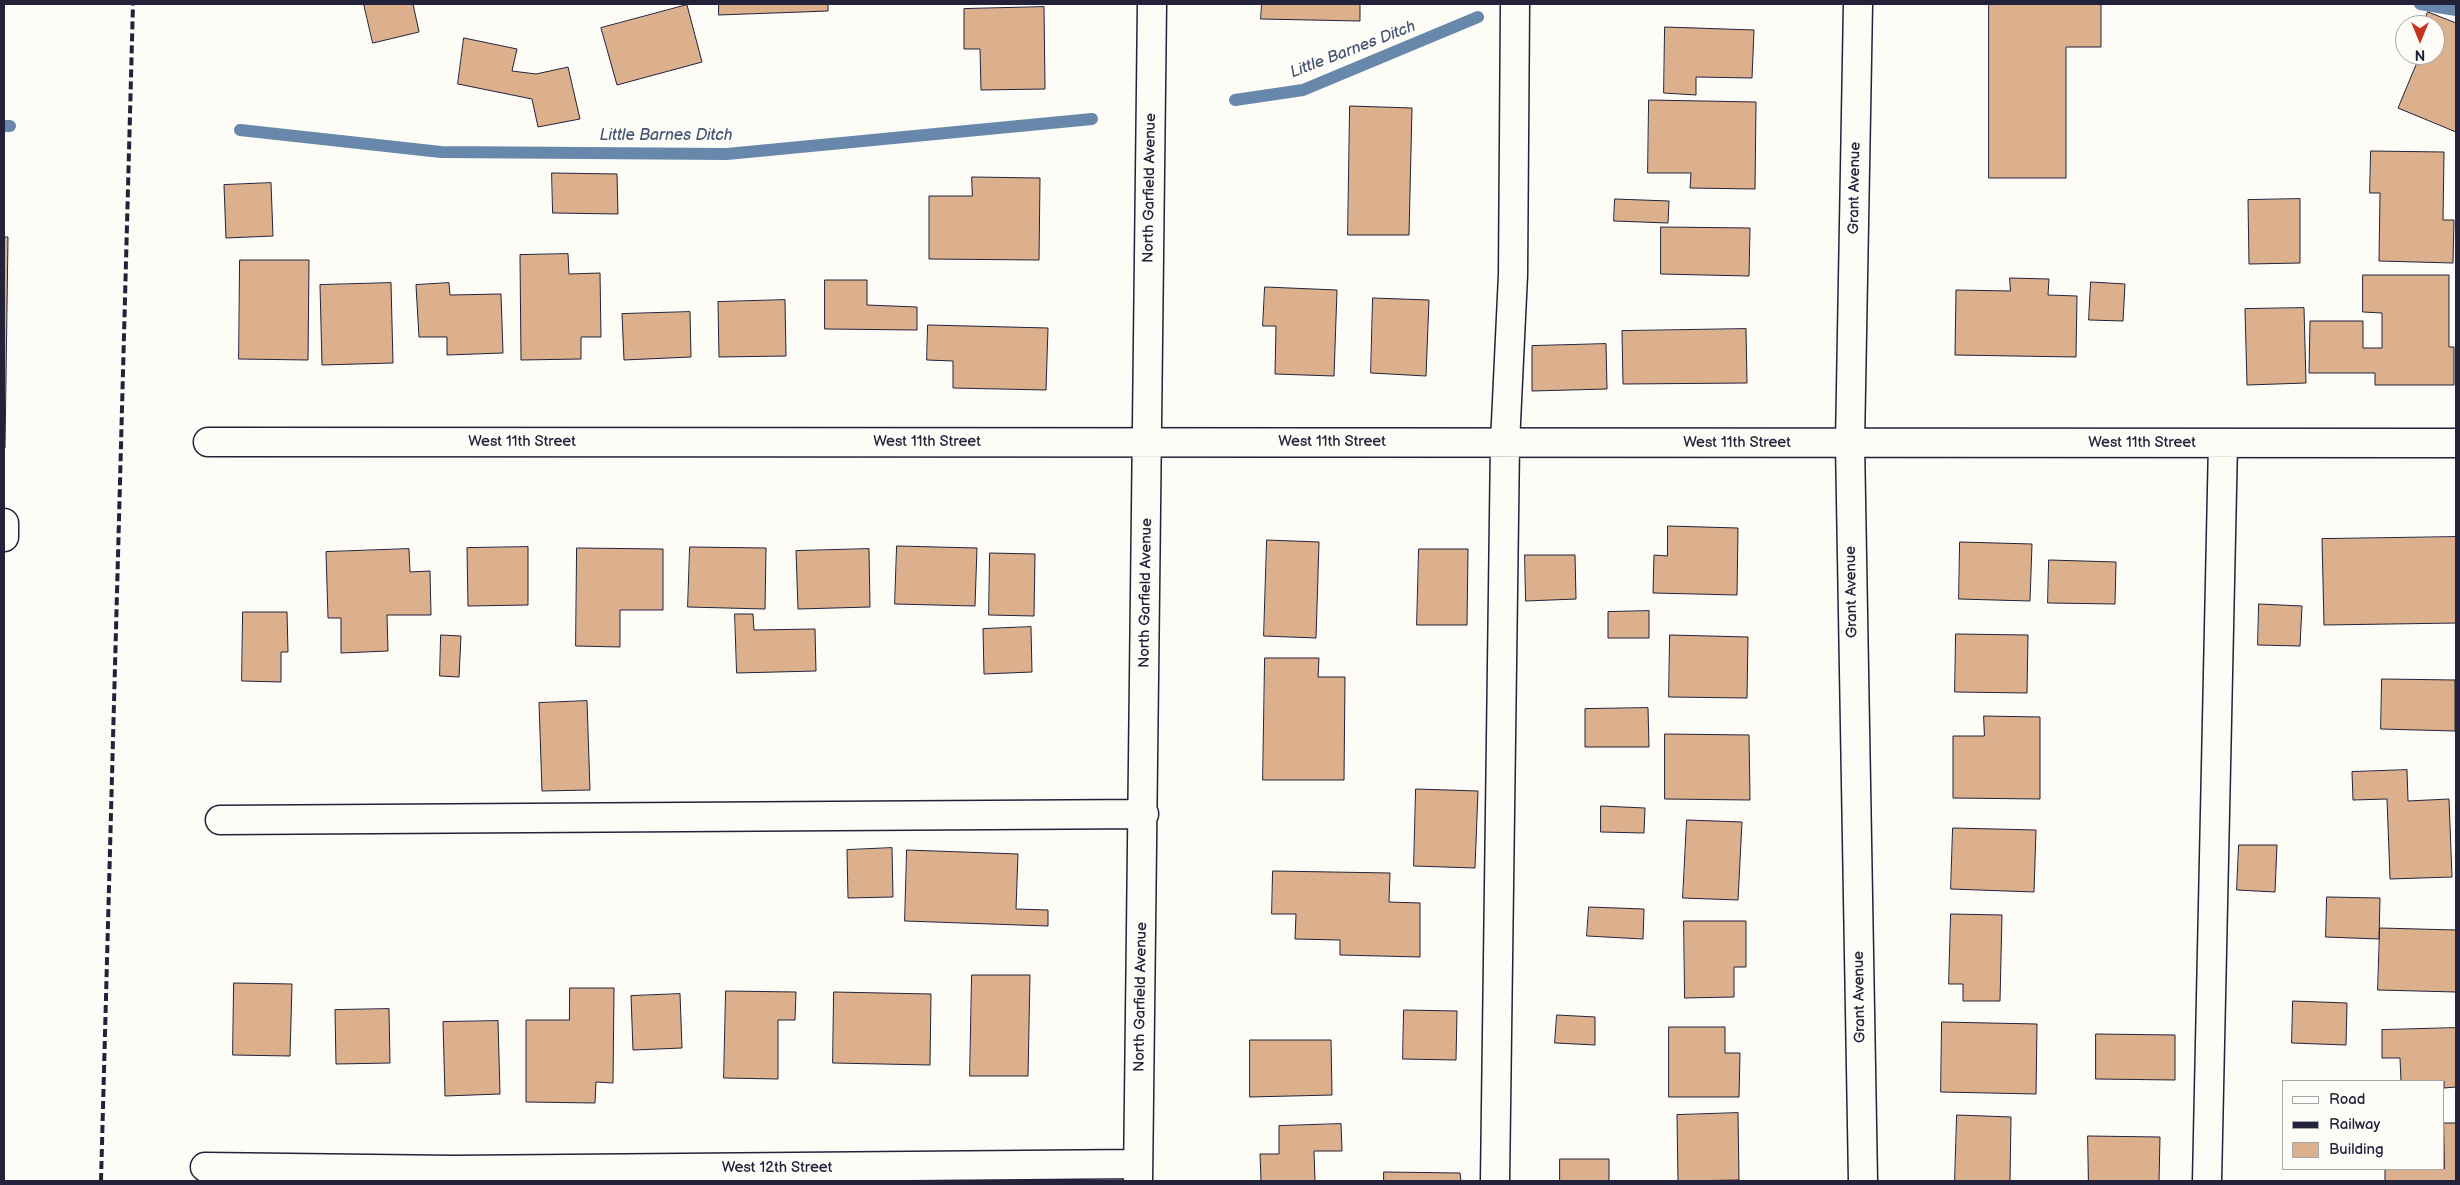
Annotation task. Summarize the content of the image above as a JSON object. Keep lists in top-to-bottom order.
{
  "streets": {
    "street": [
      "North Garfield Avenue",
      "Grant Avenue",
      "West 11th Street",
      "West 12th Street"
    ]
  },
  "crossings": [
    ["North Garfield Avenue", "West 11th Street"],
    ["North Garfield Avenue", "West 12th Street"],
    ["Grant Avenue", "West 11th Street"]
  ],
  "water": ["Little Barnes Ditch"],
  "legend": ["Road", "Railway", "Building"],
  "north": "bottom"
}
